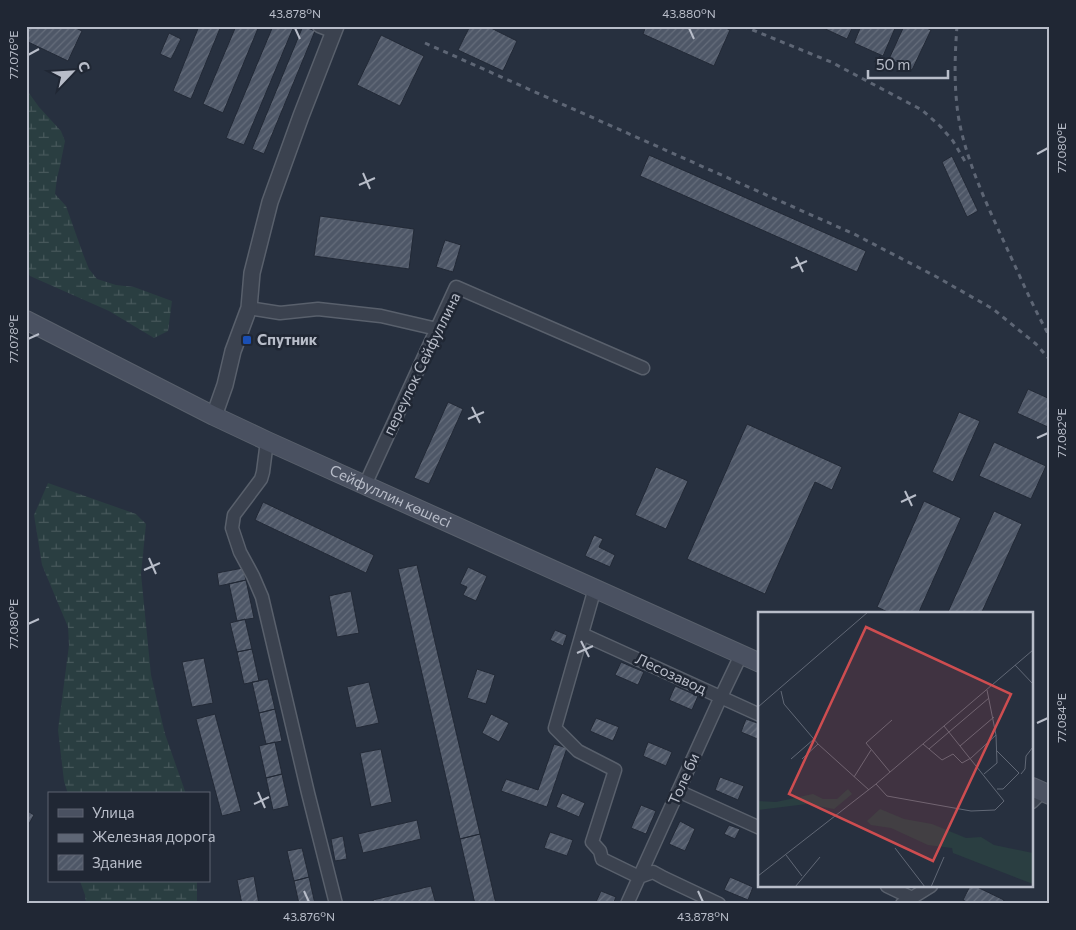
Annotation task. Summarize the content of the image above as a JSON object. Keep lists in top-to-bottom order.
{
  "streets": {
    "main road": ["Сейфуллин көшесі"],
    "street": ["переулок Сейфуллина", "Лесозавод", "Толе би"]
  },
  "crossings": [
    ["переулок Сейфуллина", "Сейфуллин көшесі"],
    ["Сейфуллин көшесі", "Толе би"],
    ["Лесозавод", "Толе би"]
  ],
  "places": {
    "transit": ["Спутник"]
  },
  "legend": ["Улица", "Железная дорога", "Здание"],
  "scale_bar": "50 m",
  "north": "top right",
  "coordinates": [
    "43.878°N",
    "43.880°N",
    "77.076°E",
    "77.080°E",
    "77.078°E",
    "77.082°E",
    "77.084°E",
    "43.876°N"
  ]
}
